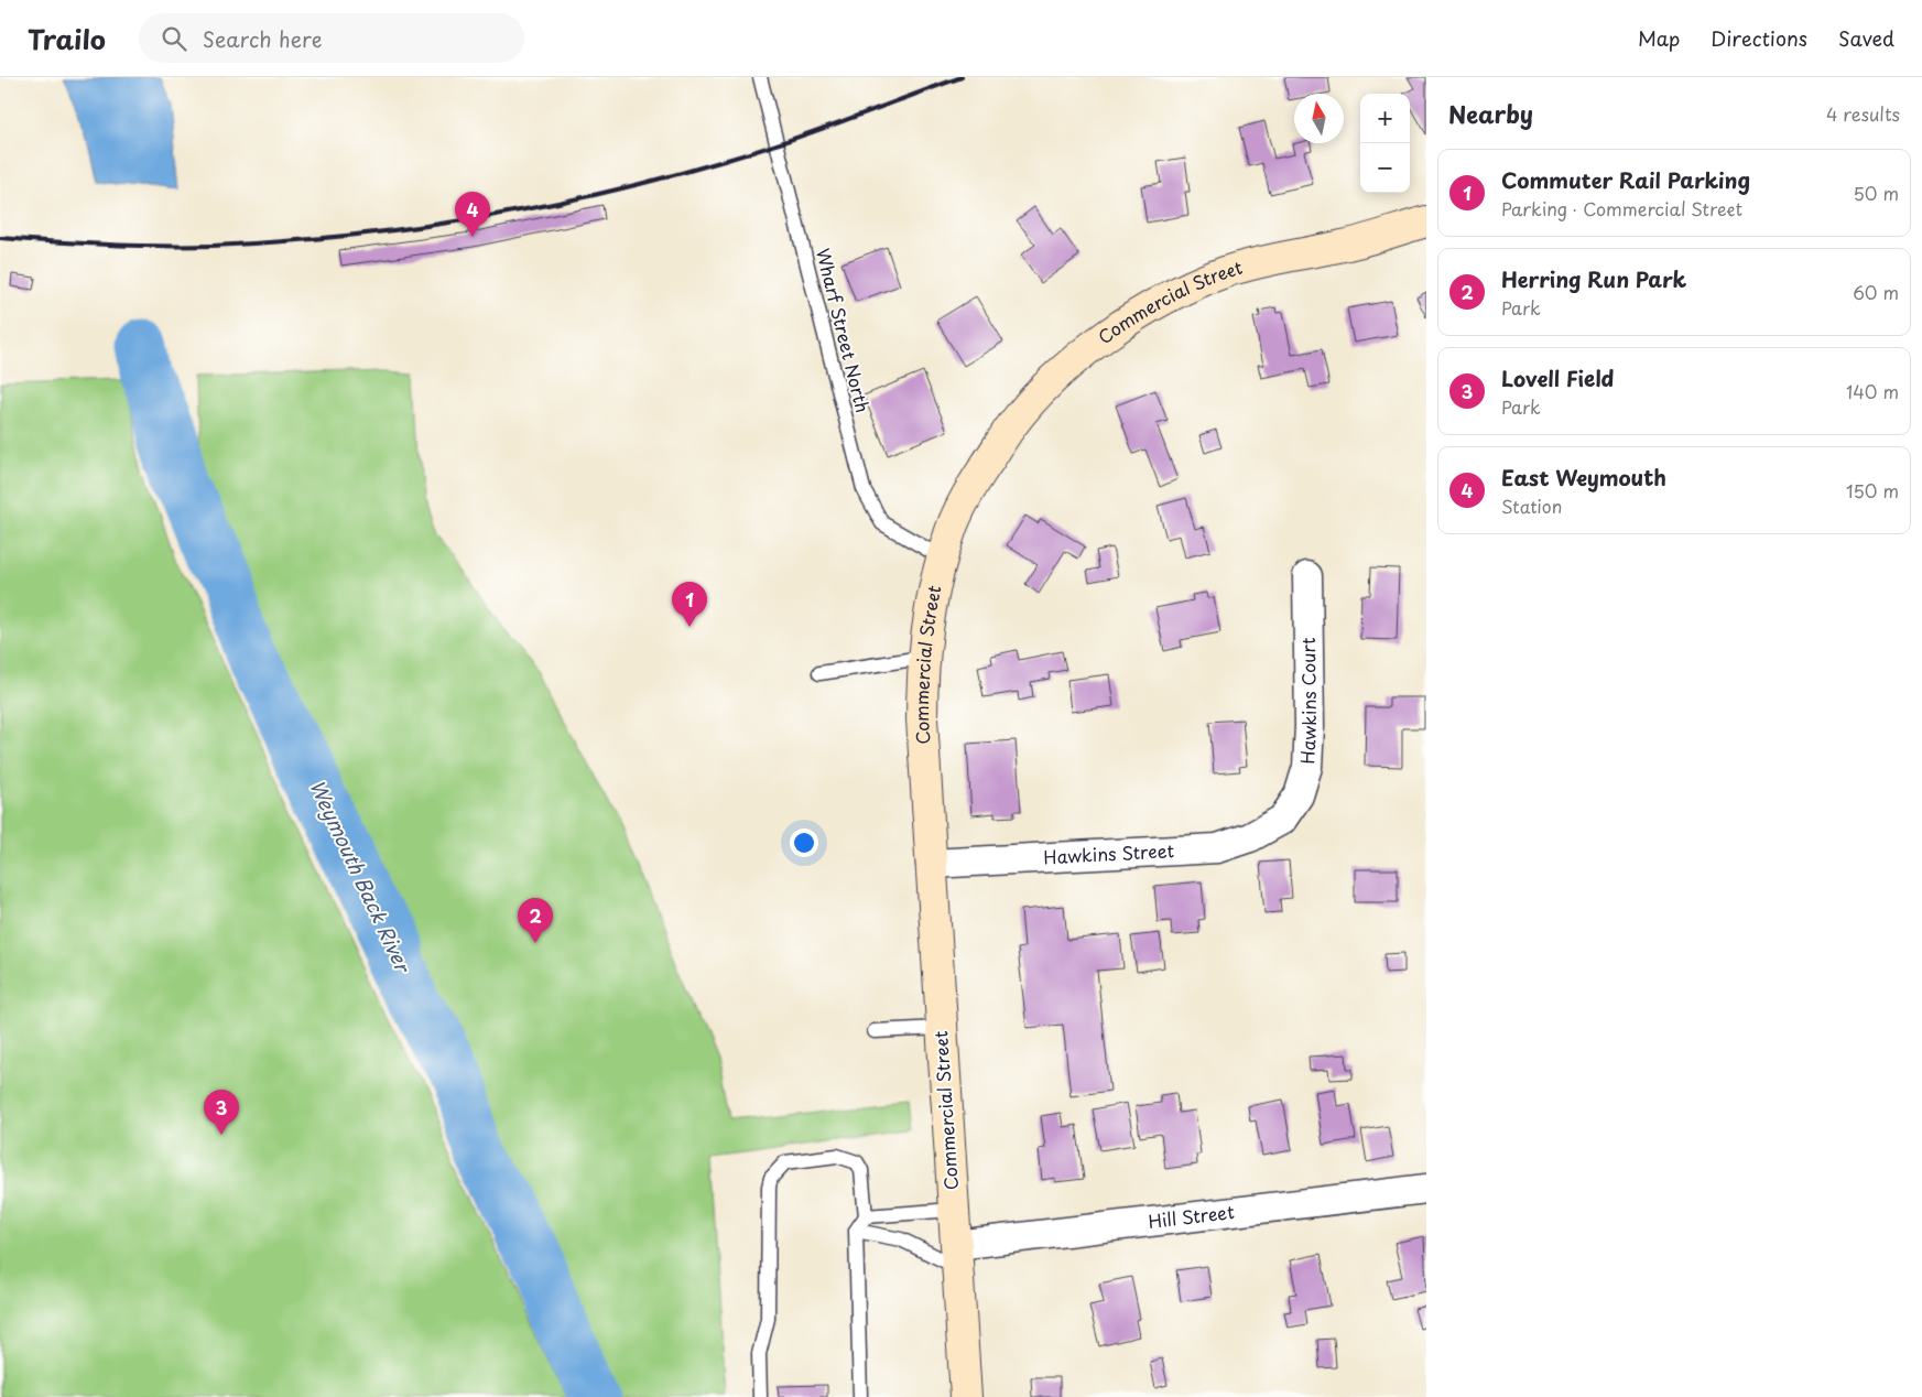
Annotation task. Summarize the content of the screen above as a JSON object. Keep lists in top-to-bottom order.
{
  "streets": {
    "main road": ["Commercial Street"],
    "street": ["Hawkins Court", "Hawkins Street", "Hill Street"],
    "lane": ["Wharf Street North"]
  },
  "crossings": [
    ["Commercial Street", "Wharf Street North"],
    ["Commercial Street", "Hawkins Street"],
    ["Commercial Street", "Hill Street"],
    ["Hawkins Court", "Hawkins Street"]
  ],
  "water": ["Weymouth Back River"],
  "north": "top",
  "page": {
    "header": "Trailo",
    "search": "Search here",
    "nav": ["Map", "Directions", "Saved"],
    "heading": ["Nearby", "4 results"],
    "map_buttons": ["+", "−"],
    "list": [
      {
        "mark": "1",
        "name": "Commuter Rail Parking",
        "note": "Parking · Commercial Street",
        "value": "50 m"
      },
      {
        "mark": "2",
        "name": "Herring Run Park",
        "note": "Park",
        "value": "60 m"
      },
      {
        "mark": "3",
        "name": "Lovell Field",
        "note": "Park",
        "value": "140 m"
      },
      {
        "mark": "4",
        "name": "East Weymouth",
        "note": "Station",
        "value": "150 m"
      }
    ],
    "pins": [
      "4",
      "1",
      "2",
      "3"
    ]
  }
}
